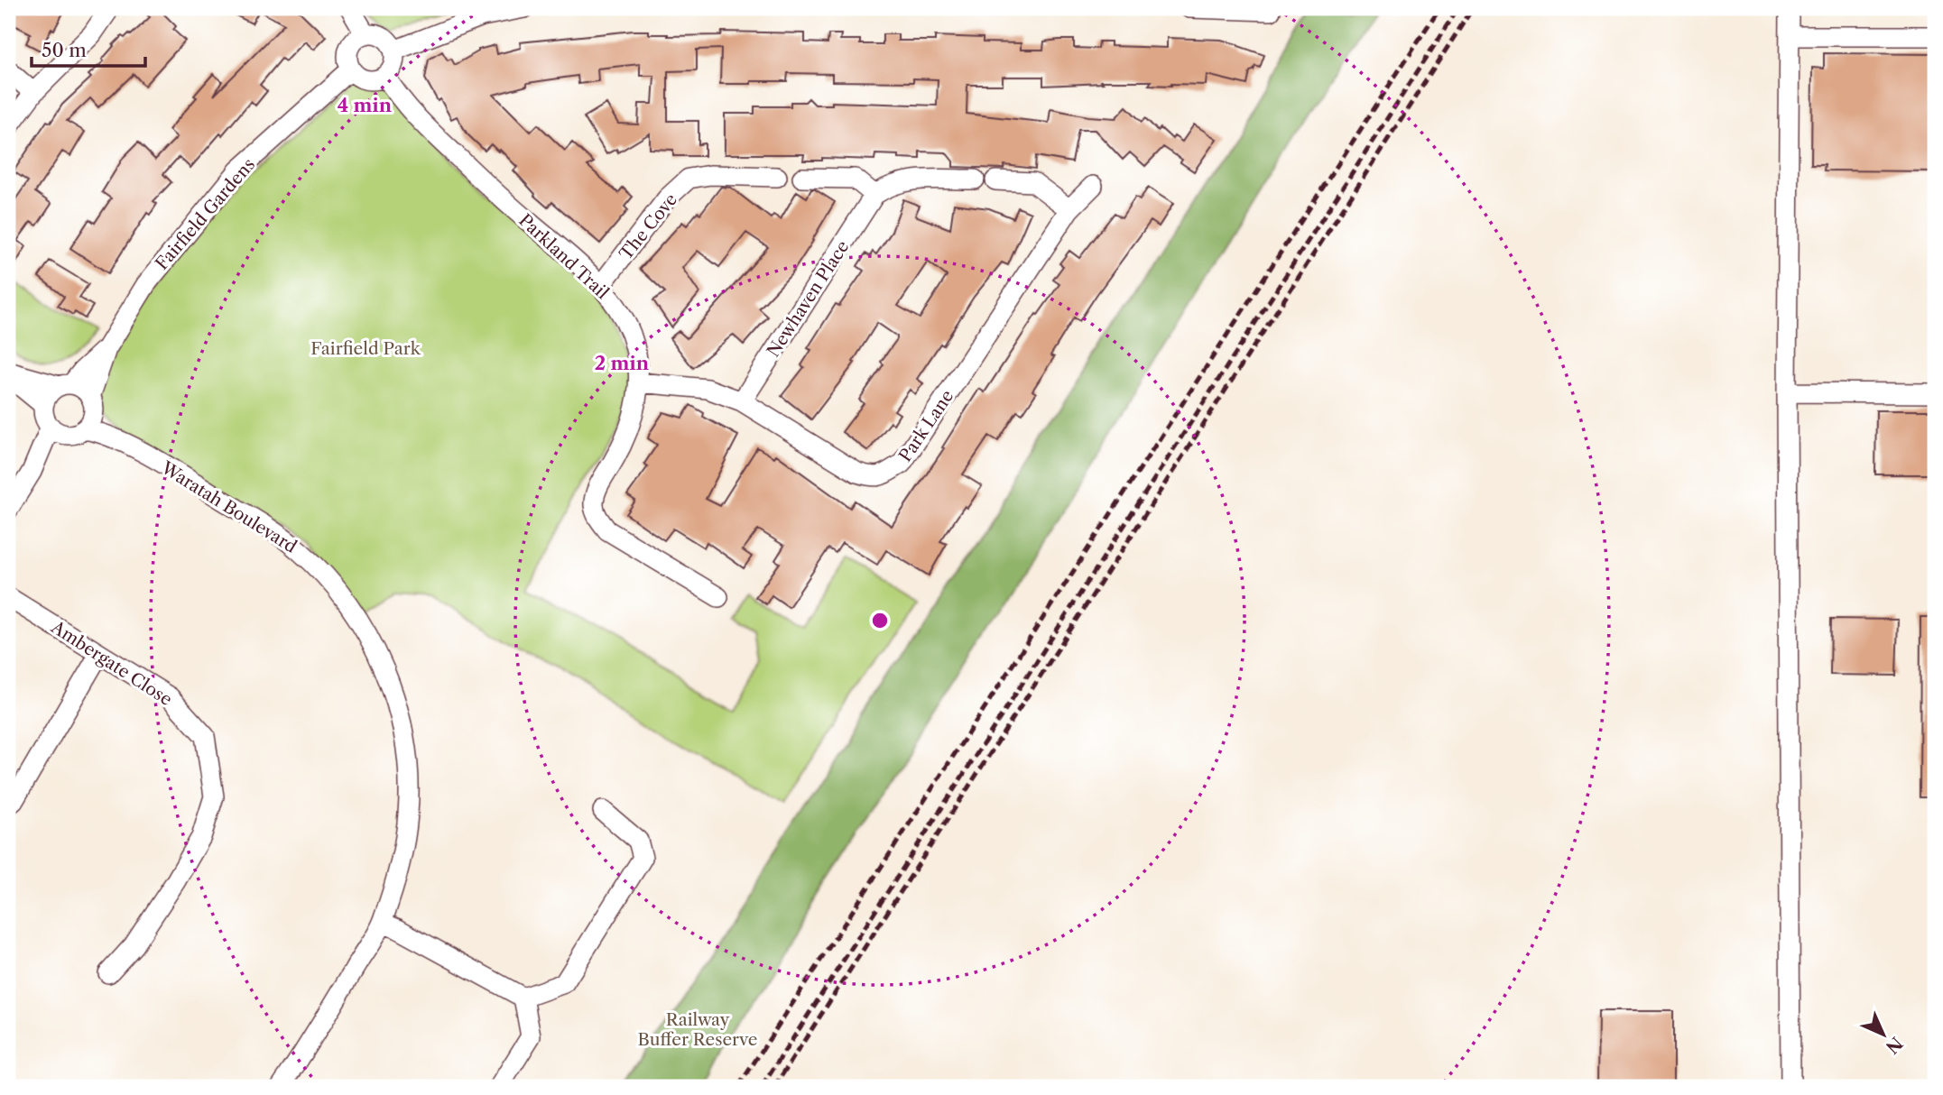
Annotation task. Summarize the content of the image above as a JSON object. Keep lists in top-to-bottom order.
{
  "streets": {
    "street": [
      "Fairfield Gardens",
      "The Cove",
      "Parkland Trail",
      "Newhaven Place",
      "Park Lane",
      "Waratah Boulevard",
      "Ambergate Close"
    ]
  },
  "crossings": [
    ["Fairfield Gardens", "Parkland Trail"],
    ["Fairfield Gardens", "Waratah Boulevard"],
    ["The Cove", "Parkland Trail"],
    ["Parkland Trail", "Park Lane"],
    ["Newhaven Place", "Park Lane"]
  ],
  "parks": ["Fairfield Park", "Railway Buffer Reserve"],
  "scale_bar": "50 m",
  "north": "bottom right",
  "rings": ["4 min", "2 min"]
}
